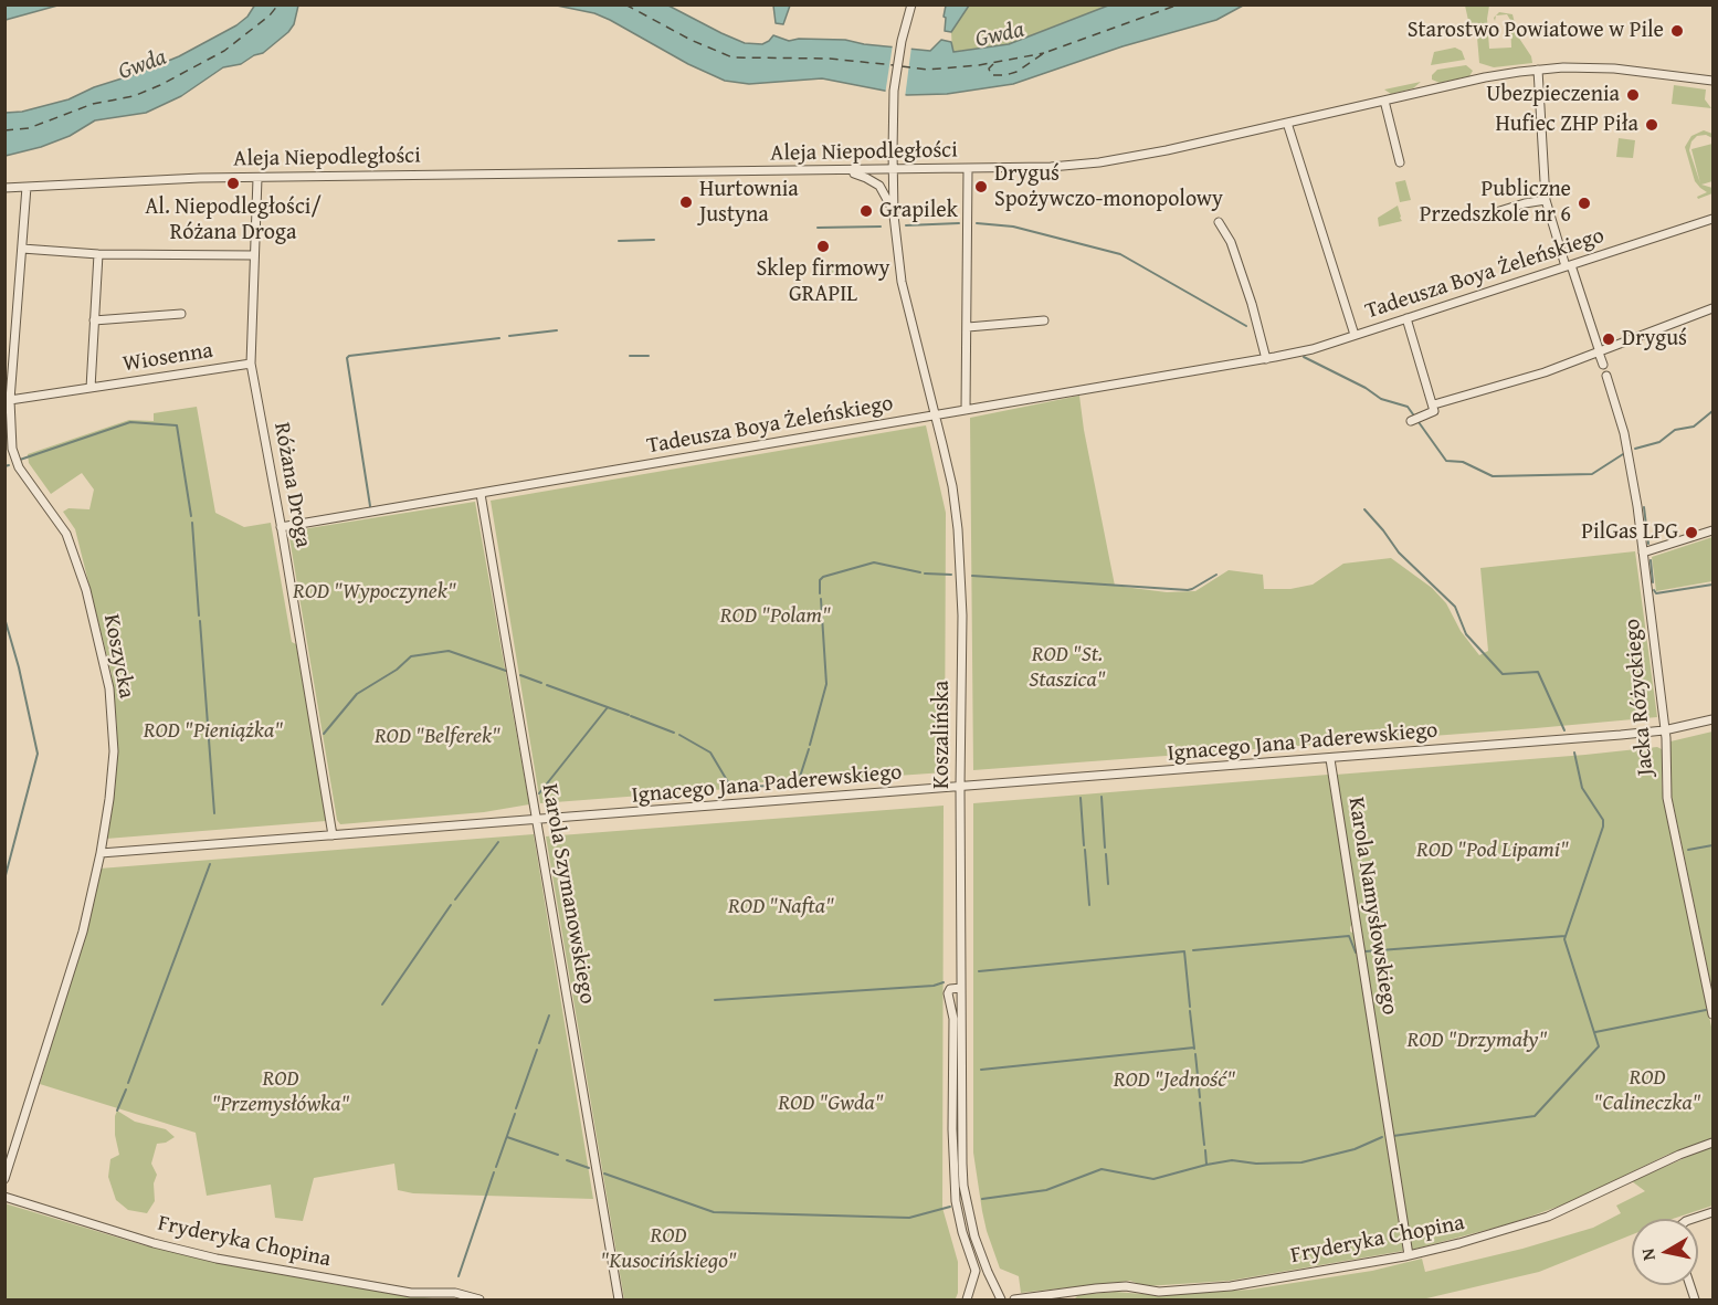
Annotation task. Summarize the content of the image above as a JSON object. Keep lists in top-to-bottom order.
{
  "streets": {
    "street": [
      "Aleja Niepodległości",
      "Tadeusza Boya Żeleńskiego",
      "Wiosenna",
      "Różana Droga",
      "Koszycka",
      "Jacka Różyckiego",
      "Koszalińska",
      "Ignacego Jana Paderewskiego",
      "Karola Szymanowskiego",
      "Karola Namysłowskiego",
      "Fryderyka Chopina"
    ]
  },
  "crossings": [
    ["Aleja Niepodległości", "Różana Droga"],
    ["Aleja Niepodległości", "Koszycka"],
    ["Aleja Niepodległości", "Koszalińska"],
    ["Tadeusza Boya Żeleńskiego", "Różana Droga"],
    ["Tadeusza Boya Żeleńskiego", "Koszalińska"],
    ["Tadeusza Boya Żeleńskiego", "Karola Szymanowskiego"],
    ["Wiosenna", "Różana Droga"],
    ["Wiosenna", "Koszycka"],
    ["Różana Droga", "Ignacego Jana Paderewskiego"],
    ["Koszycka", "Ignacego Jana Paderewskiego"],
    ["Jacka Różyckiego", "Ignacego Jana Paderewskiego"],
    ["Koszalińska", "Ignacego Jana Paderewskiego"],
    ["Ignacego Jana Paderewskiego", "Karola Szymanowskiego"],
    ["Ignacego Jana Paderewskiego", "Karola Namysłowskiego"],
    ["Karola Namysłowskiego", "Fryderyka Chopina"]
  ],
  "water": ["Gwda"],
  "parks": [
    "ROD \"Wypoczynek\"",
    "ROD \"Polam\"",
    "ROD \"St. Staszica\"",
    "ROD \"Pieniążka\"",
    "ROD \"Belferek\"",
    "ROD \"Pod Lipami\"",
    "ROD \"Nafta\"",
    "ROD \"Drzymały\"",
    "ROD \"Calineczka\"",
    "ROD \"Przemysłówka\"",
    "ROD \"Jedność\"",
    "ROD \"Gwda\"",
    "ROD \"Kusocińskiego\""
  ],
  "places": [
    "Starostwo Powiatowe w Pile",
    "Ubezpieczenia",
    "Hufiec ZHP Piła",
    "Al. Niepodległości/ Różana Droga",
    "Dryguś Spożywczo-monopolowy",
    "Hurtownia Justyna",
    "Publiczne Przedszkole nr 6",
    "Grapilek",
    "Sklep firmowy GRAPIL",
    "Dryguś",
    "PilGas LPG"
  ],
  "north": "left"
}
